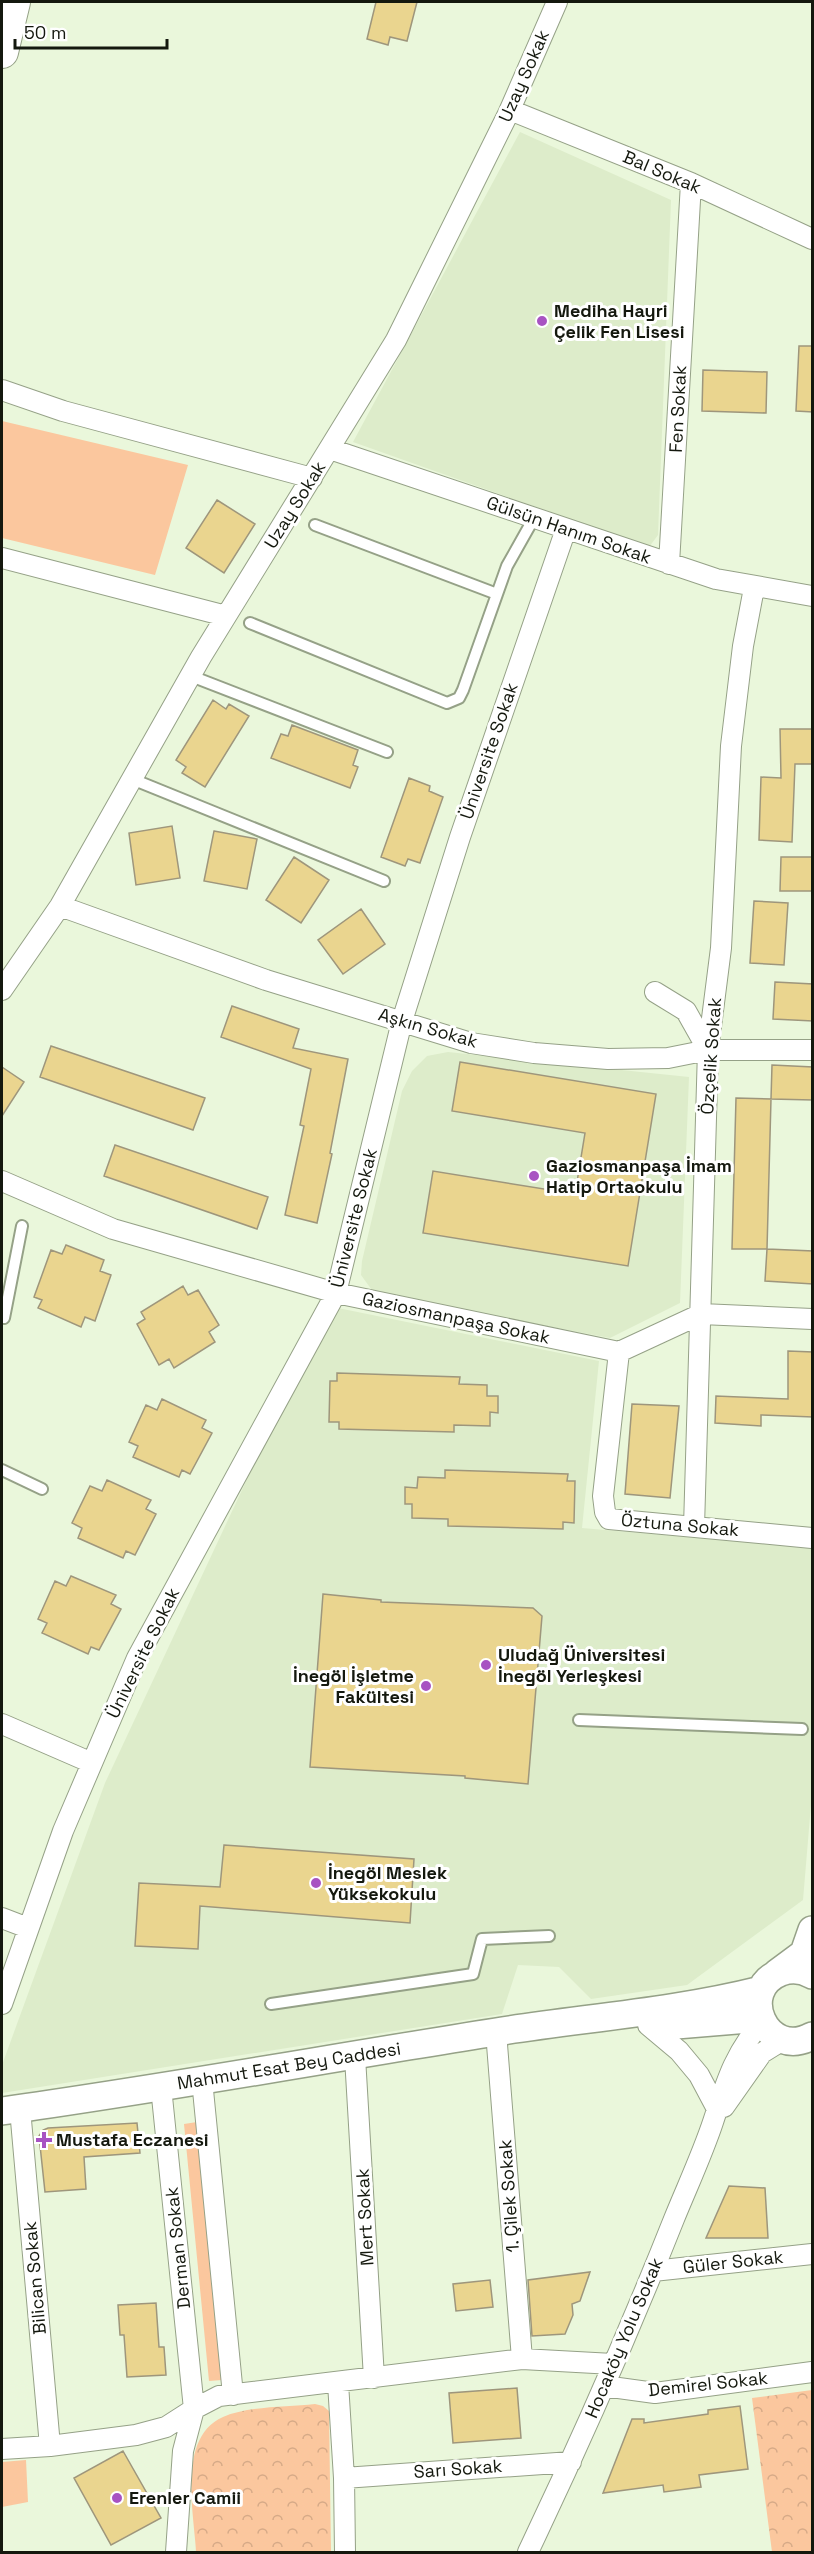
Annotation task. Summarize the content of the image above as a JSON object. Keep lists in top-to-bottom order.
{
  "streets": {
    "main road": ["Mahmut Esat Bey Caddesi"],
    "street": [
      "Uzay Sokak",
      "Bal Sokak",
      "Fen Sokak",
      "Gülsün Hanım Sokak",
      "Üniversite Sokak",
      "Aşkın Sokak",
      "Özçelik Sokak",
      "Gaziosmanpaşa Sokak",
      "Öztuna Sokak",
      "1. Çilek Sokak",
      "Mert Sokak",
      "Derman Sokak",
      "Güler Sokak",
      "Bilican Sokak",
      "Hocaköy Yolu Sokak",
      "Demirel Sokak",
      "Sarı Sokak"
    ]
  },
  "crossings": [
    ["Uzay Sokak", "Bal Sokak"],
    ["Uzay Sokak", "Gülsün Hanım Sokak"],
    ["Uzay Sokak", "Aşkın Sokak"],
    ["Bal Sokak", "Fen Sokak"],
    ["Fen Sokak", "Gülsün Hanım Sokak"],
    ["Gülsün Hanım Sokak", "Üniversite Sokak"],
    ["Gülsün Hanım Sokak", "Özçelik Sokak"],
    ["Üniversite Sokak", "Aşkın Sokak"],
    ["Üniversite Sokak", "Gaziosmanpaşa Sokak"],
    ["Aşkın Sokak", "Özçelik Sokak"],
    ["Özçelik Sokak", "Öztuna Sokak"],
    ["Gaziosmanpaşa Sokak", "Öztuna Sokak"],
    ["Mahmut Esat Bey Caddesi", "1. Çilek Sokak"],
    ["Mahmut Esat Bey Caddesi", "Mert Sokak"],
    ["Mahmut Esat Bey Caddesi", "Derman Sokak"],
    ["Mahmut Esat Bey Caddesi", "Bilican Sokak"],
    ["Güler Sokak", "Hocaköy Yolu Sokak"],
    ["Hocaköy Yolu Sokak", "Demirel Sokak"],
    ["Hocaköy Yolu Sokak", "Sarı Sokak"]
  ],
  "places": {
    "other": [
      "Mediha Hayri Çelik Fen Lisesi",
      "Gaziosmanpaşa İmam Hatip Ortaokulu",
      "Uludağ Üniversitesi İnegöl Yerleşkesi",
      "İnegöl İşletme Fakültesi",
      "İnegöl Meslek Yüksekokulu",
      "Erenler Camii"
    ],
    "health": ["Mustafa Eczanesi"]
  },
  "scale_bar": "50 m"
}
